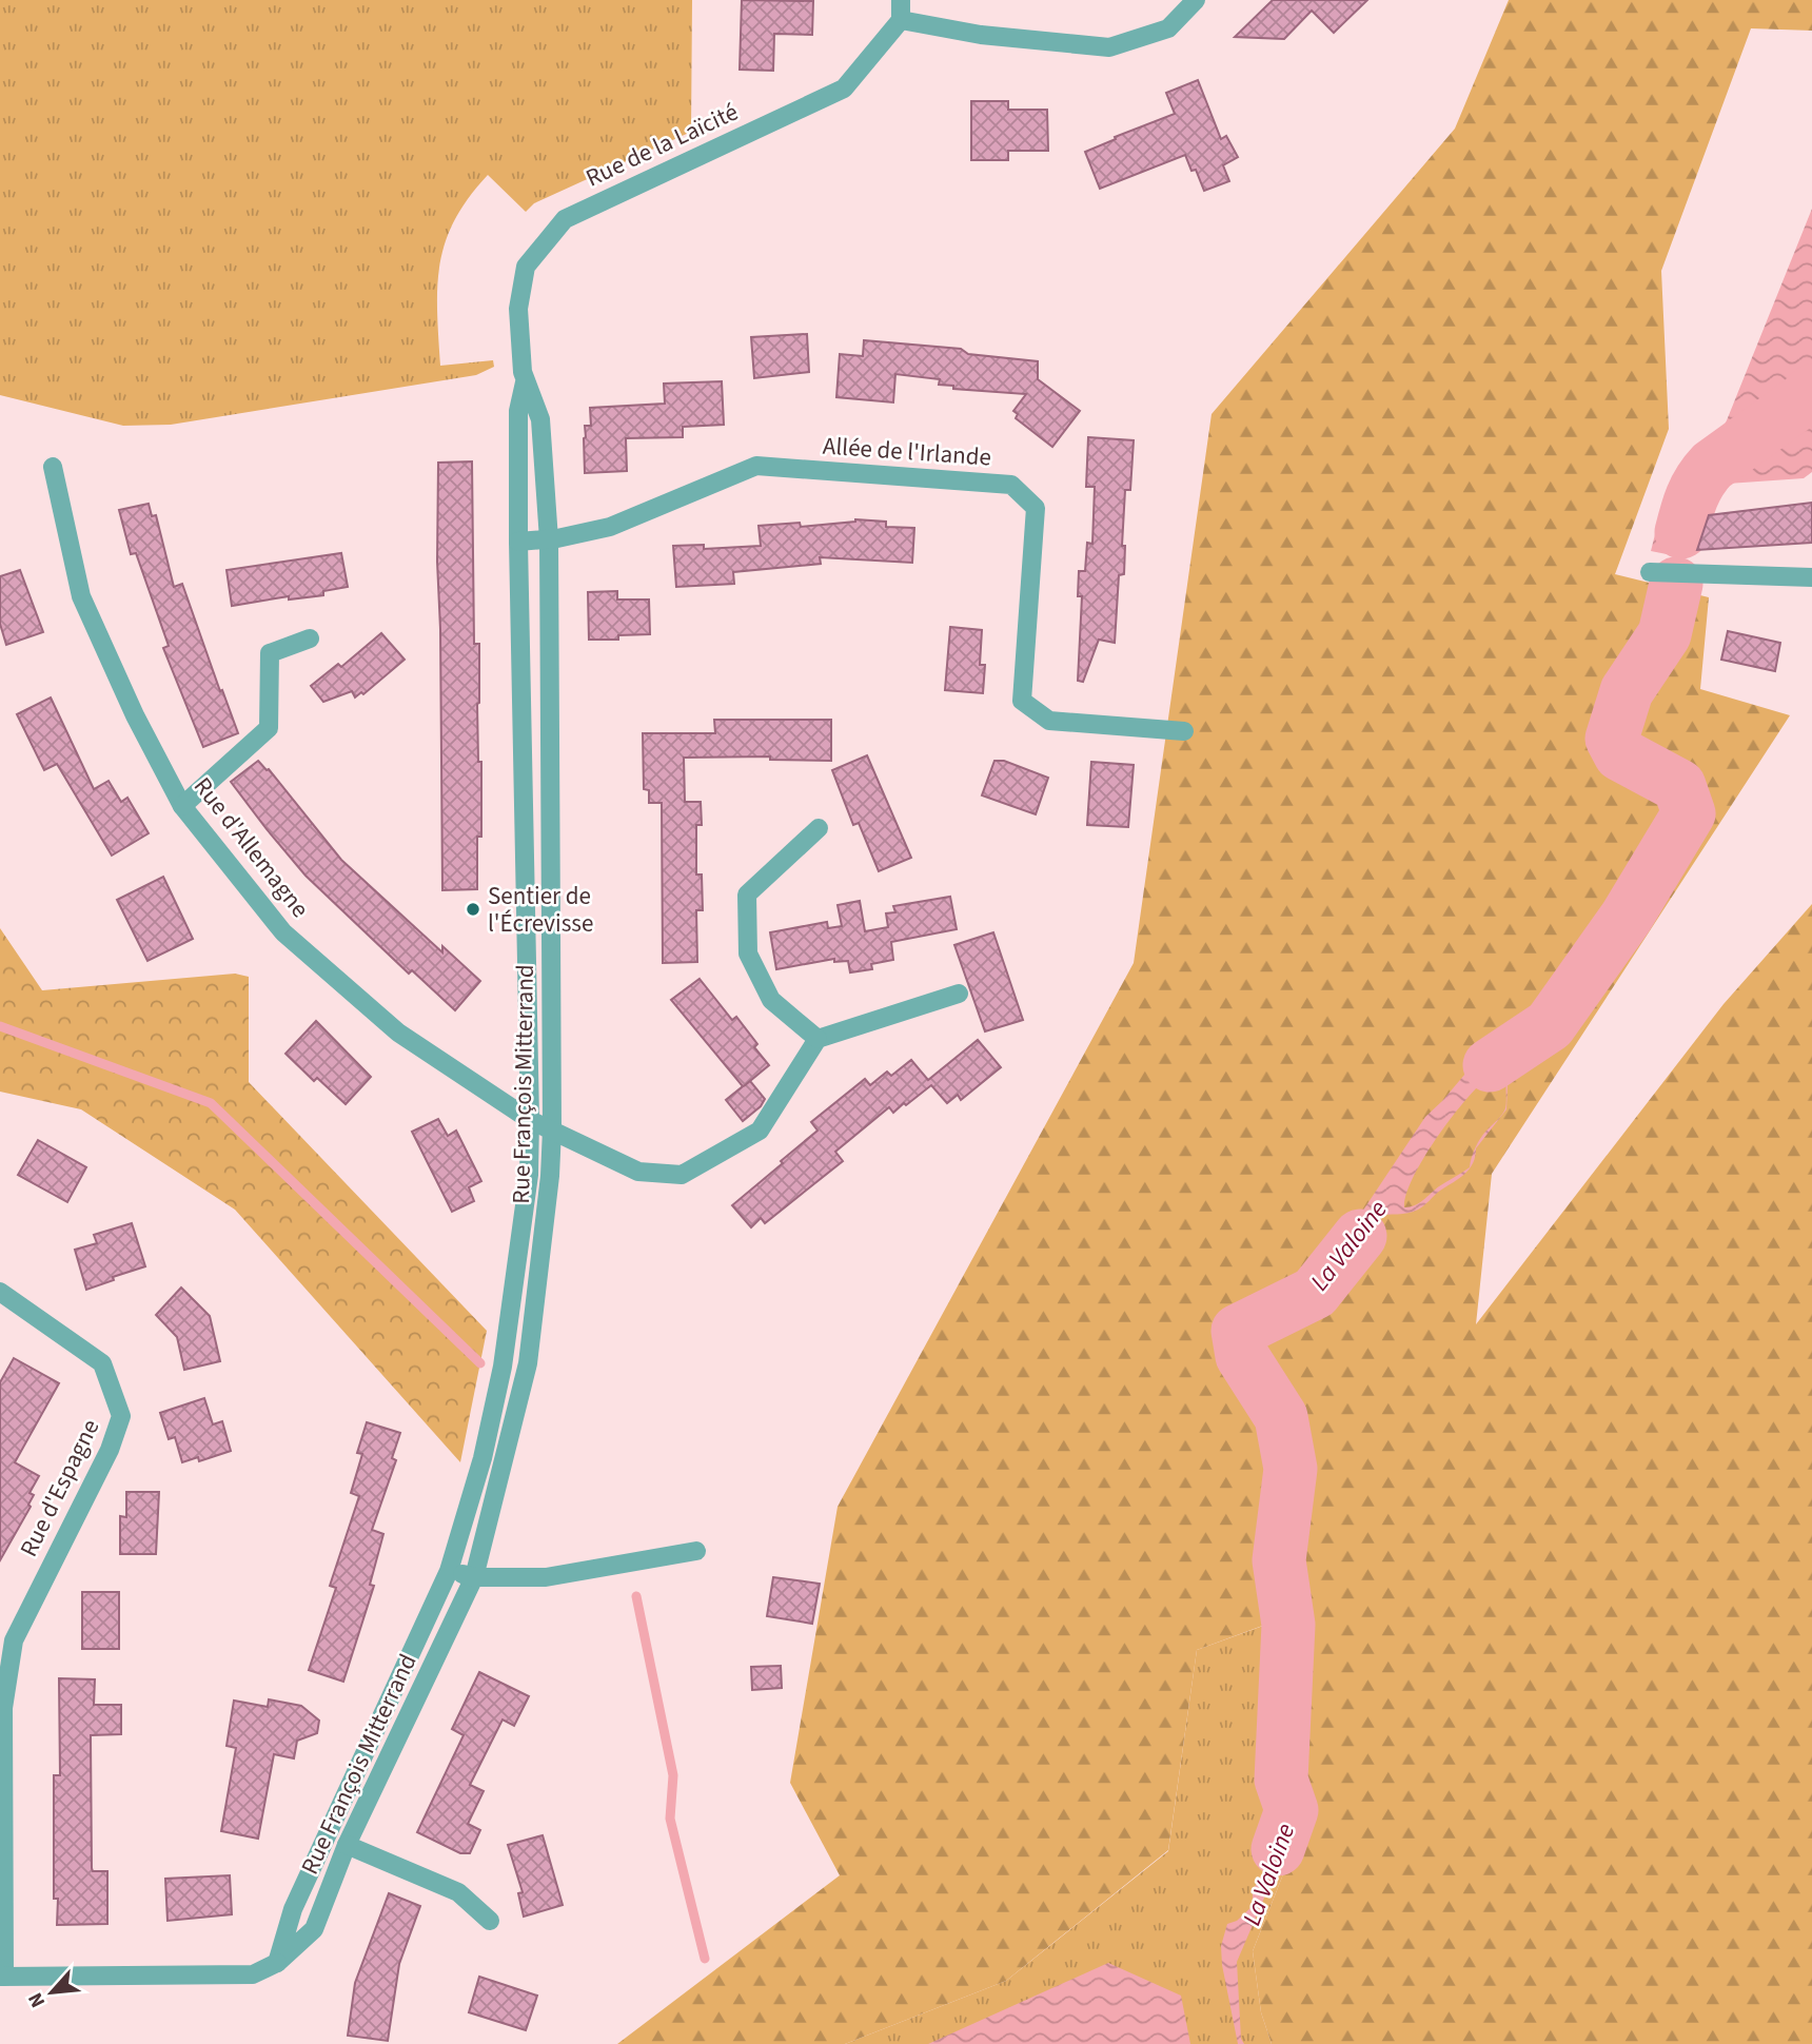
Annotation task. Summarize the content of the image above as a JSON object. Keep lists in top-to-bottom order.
{
  "streets": {
    "street": [
      "Rue de la Laïcité",
      "Allée de l'Irlande",
      "Rue d'Allemagne",
      "Rue François Mitterrand",
      "Rue d'Espagne"
    ]
  },
  "crossings": [
    ["Rue de la Laïcité", "Rue François Mitterrand"],
    ["Allée de l'Irlande", "Rue François Mitterrand"],
    ["Rue d'Allemagne", "Rue François Mitterrand"],
    ["Rue François Mitterrand", "Rue d'Espagne"]
  ],
  "water": ["La Valoine"],
  "places": ["Sentier de l'Écrevisse"],
  "north": "bottom left"
}
